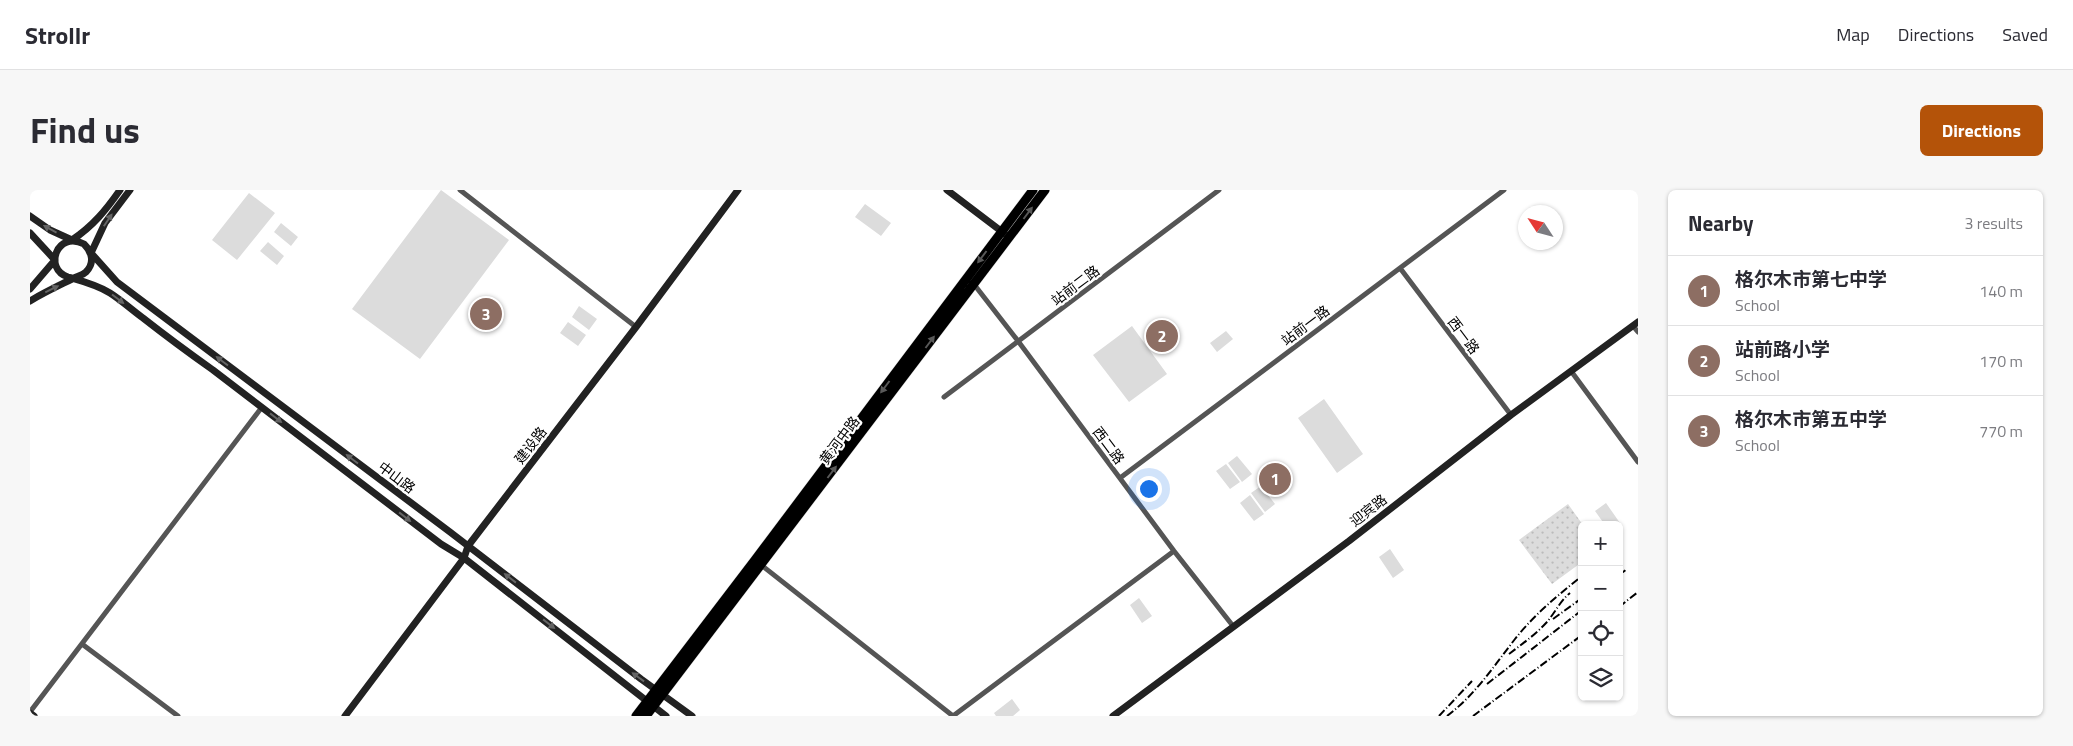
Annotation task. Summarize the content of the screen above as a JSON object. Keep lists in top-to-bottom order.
{
  "streets": {
    "highway": ["黄河中路"],
    "main road": ["建设路", "中山路", "迎宾路"],
    "street": [
      "站前二路",
      "站前一路",
      "西一路",
      "西二路"
    ]
  },
  "crossings": [
    ["站前二路", "西二路"],
    ["站前一路", "西一路"],
    ["站前一路", "西二路"],
    ["西一路", "迎宾路"],
    ["黄河中路", "西二路"],
    ["黄河中路", "中山路"],
    ["建设路", "中山路"],
    ["西二路", "迎宾路"]
  ],
  "north": "top left",
  "page": {
    "header": "Strollr",
    "nav": ["Map", "Directions", "Saved"],
    "title": "Find us",
    "buttons": "Directions",
    "heading": ["Nearby", "3 results"],
    "list": [
      {
        "mark": "1",
        "name": "格尔木市第七中学",
        "note": "School",
        "value": "140 m"
      },
      {
        "mark": "2",
        "name": "站前路小学",
        "note": "School",
        "value": "170 m"
      },
      {
        "mark": "3",
        "name": "格尔木市第五中学",
        "note": "School",
        "value": "770 m"
      }
    ],
    "pins": ["3", "2", "1"],
    "map_buttons": ["+", "−"]
  }
}
